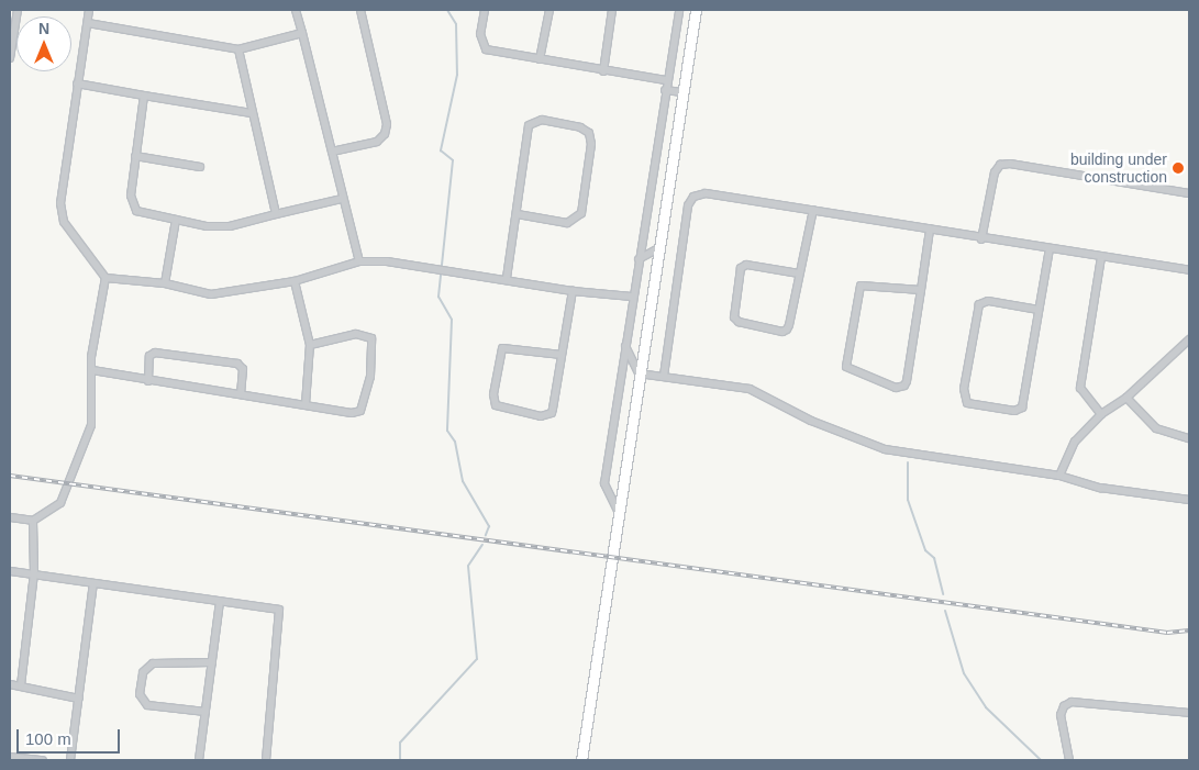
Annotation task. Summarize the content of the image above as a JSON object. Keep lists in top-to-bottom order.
{
  "places": ["building under construction"],
  "scale_bar": "100 m",
  "north": "top"
}
